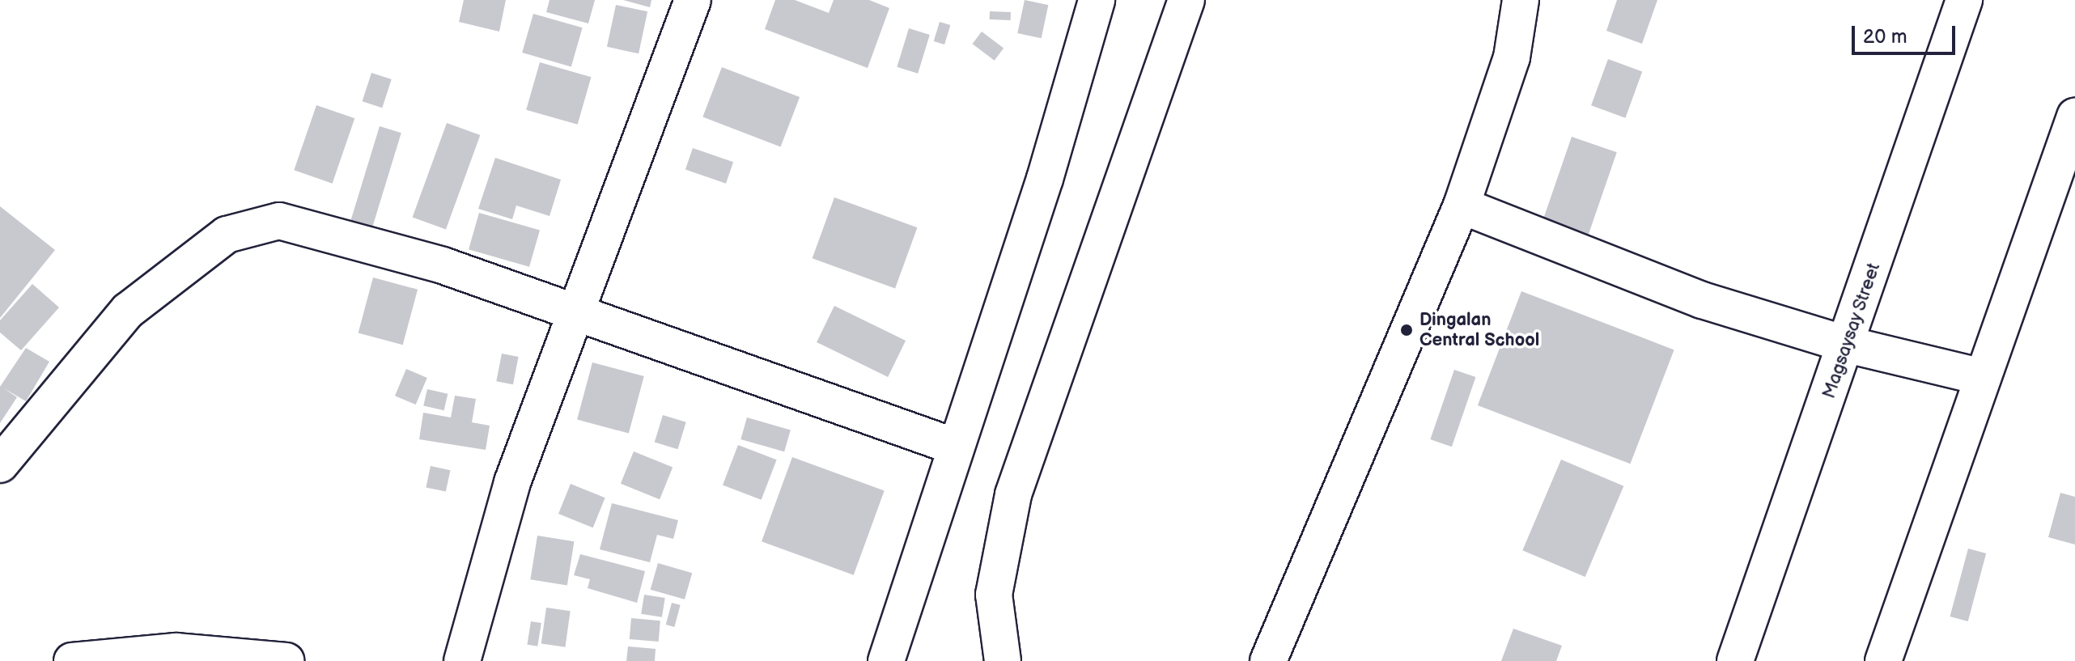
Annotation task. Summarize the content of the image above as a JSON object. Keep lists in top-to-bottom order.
{
  "streets": {
    "street": ["Magsaysay Street"]
  },
  "places": ["Dingalan Central School"],
  "scale_bar": "20 m"
}
